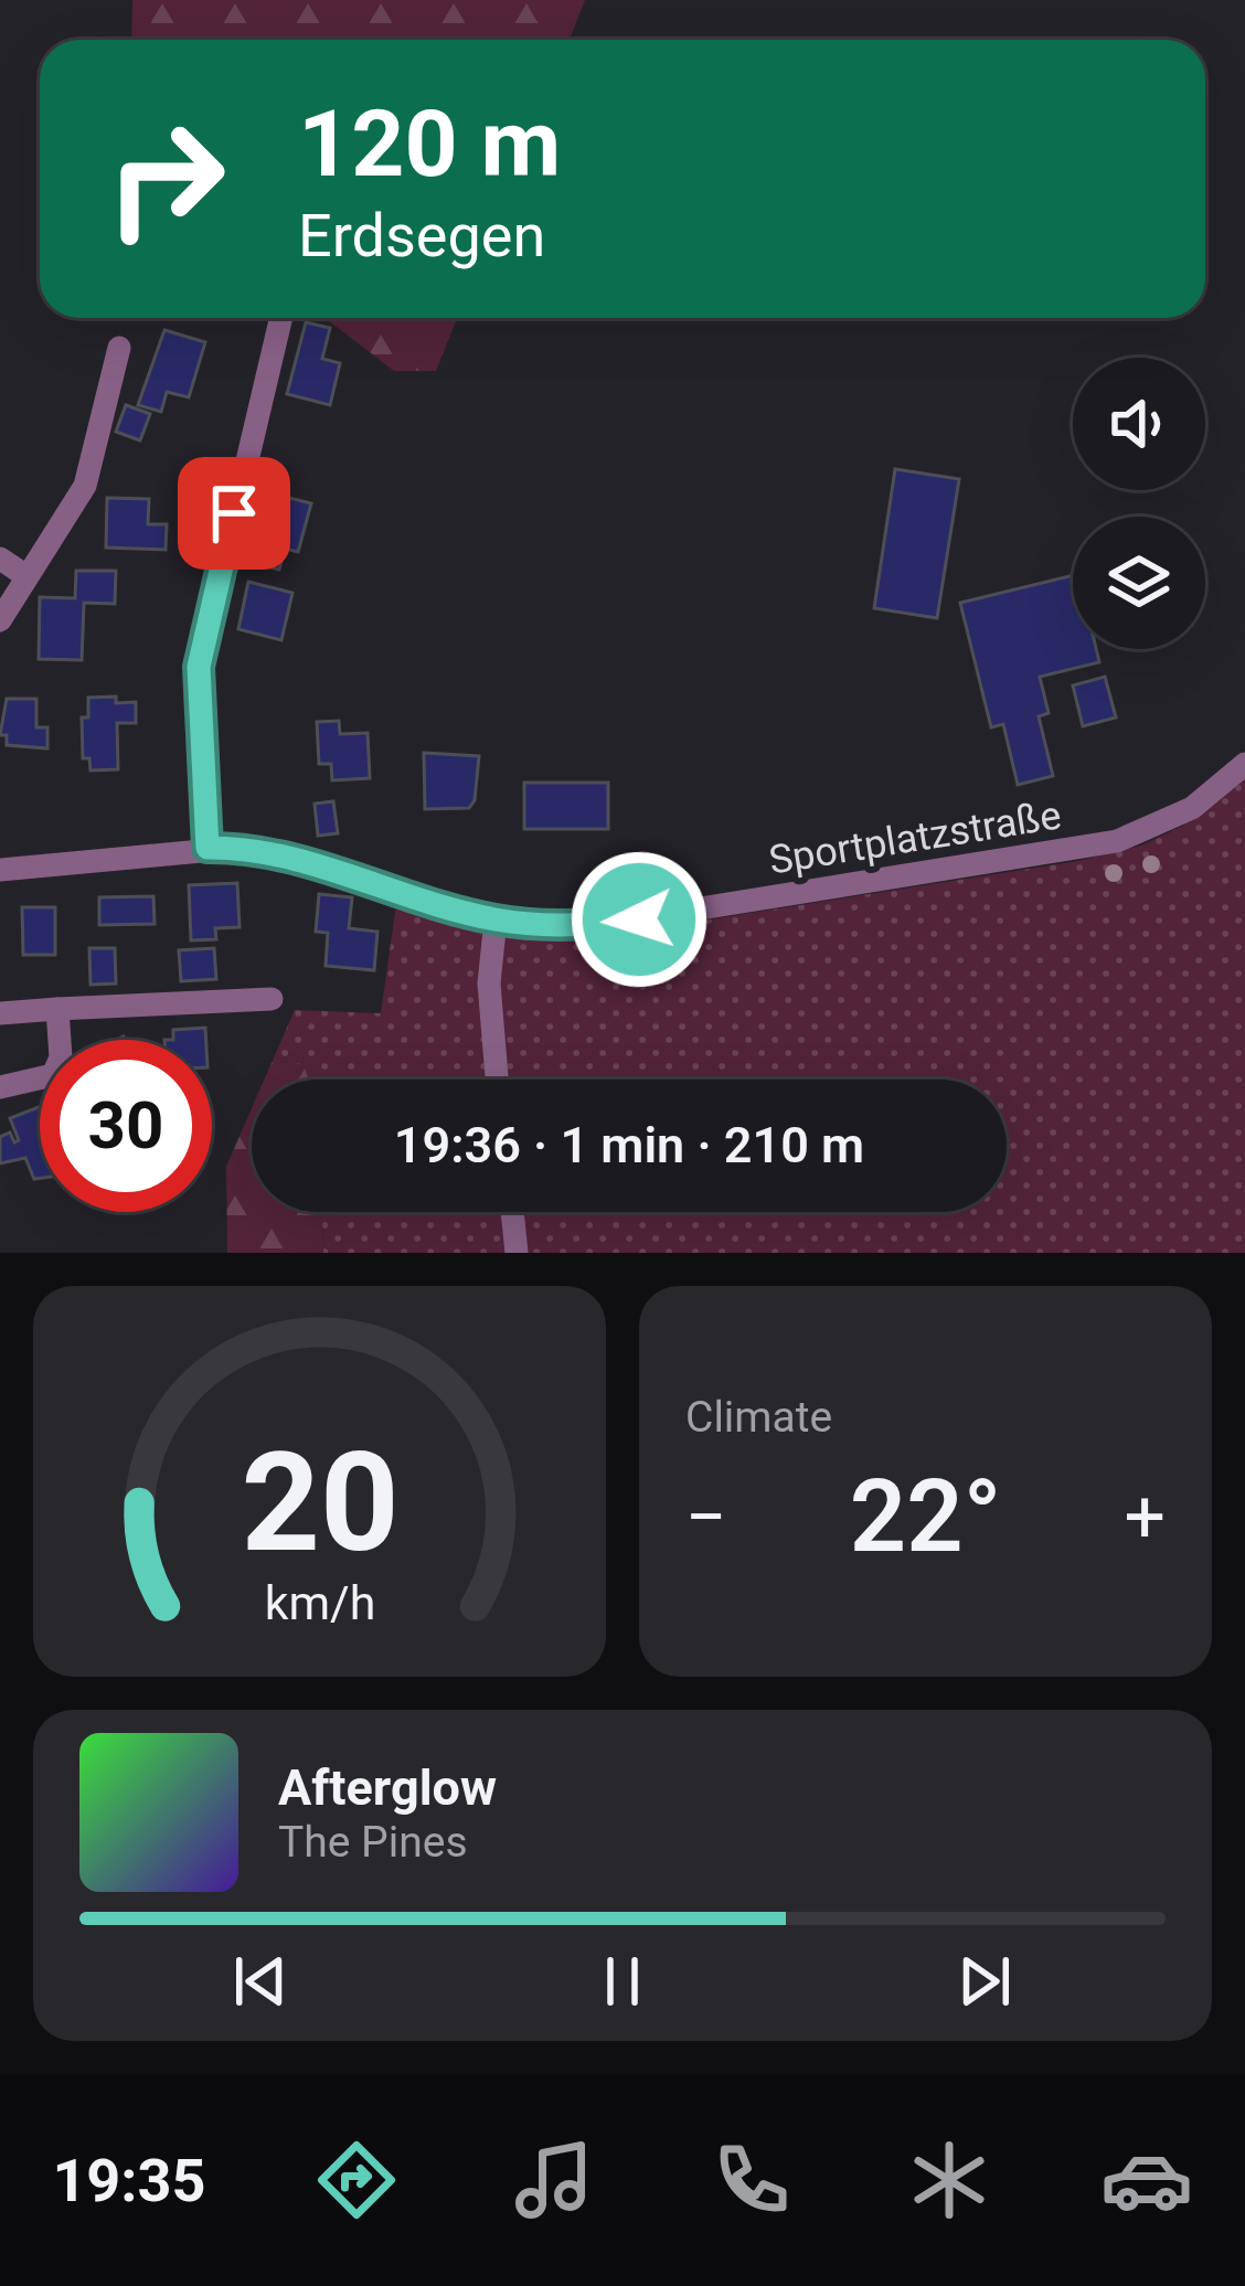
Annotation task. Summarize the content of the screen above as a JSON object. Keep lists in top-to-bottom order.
{
  "streets": {
    "street": ["Sportplatzstraße"]
  },
  "page": {
    "turn": ["120 m", "Erdsegen"],
    "limit": "30",
    "trip": "19:36 · 1 min · 210 m",
    "tile": "Climate",
    "heat": ["−", "22°", "+"],
    "song": ["Afterglow", "The Pines"],
    "tabs": "19:35",
    "gauge": ["20", "km/h"]
  }
}
